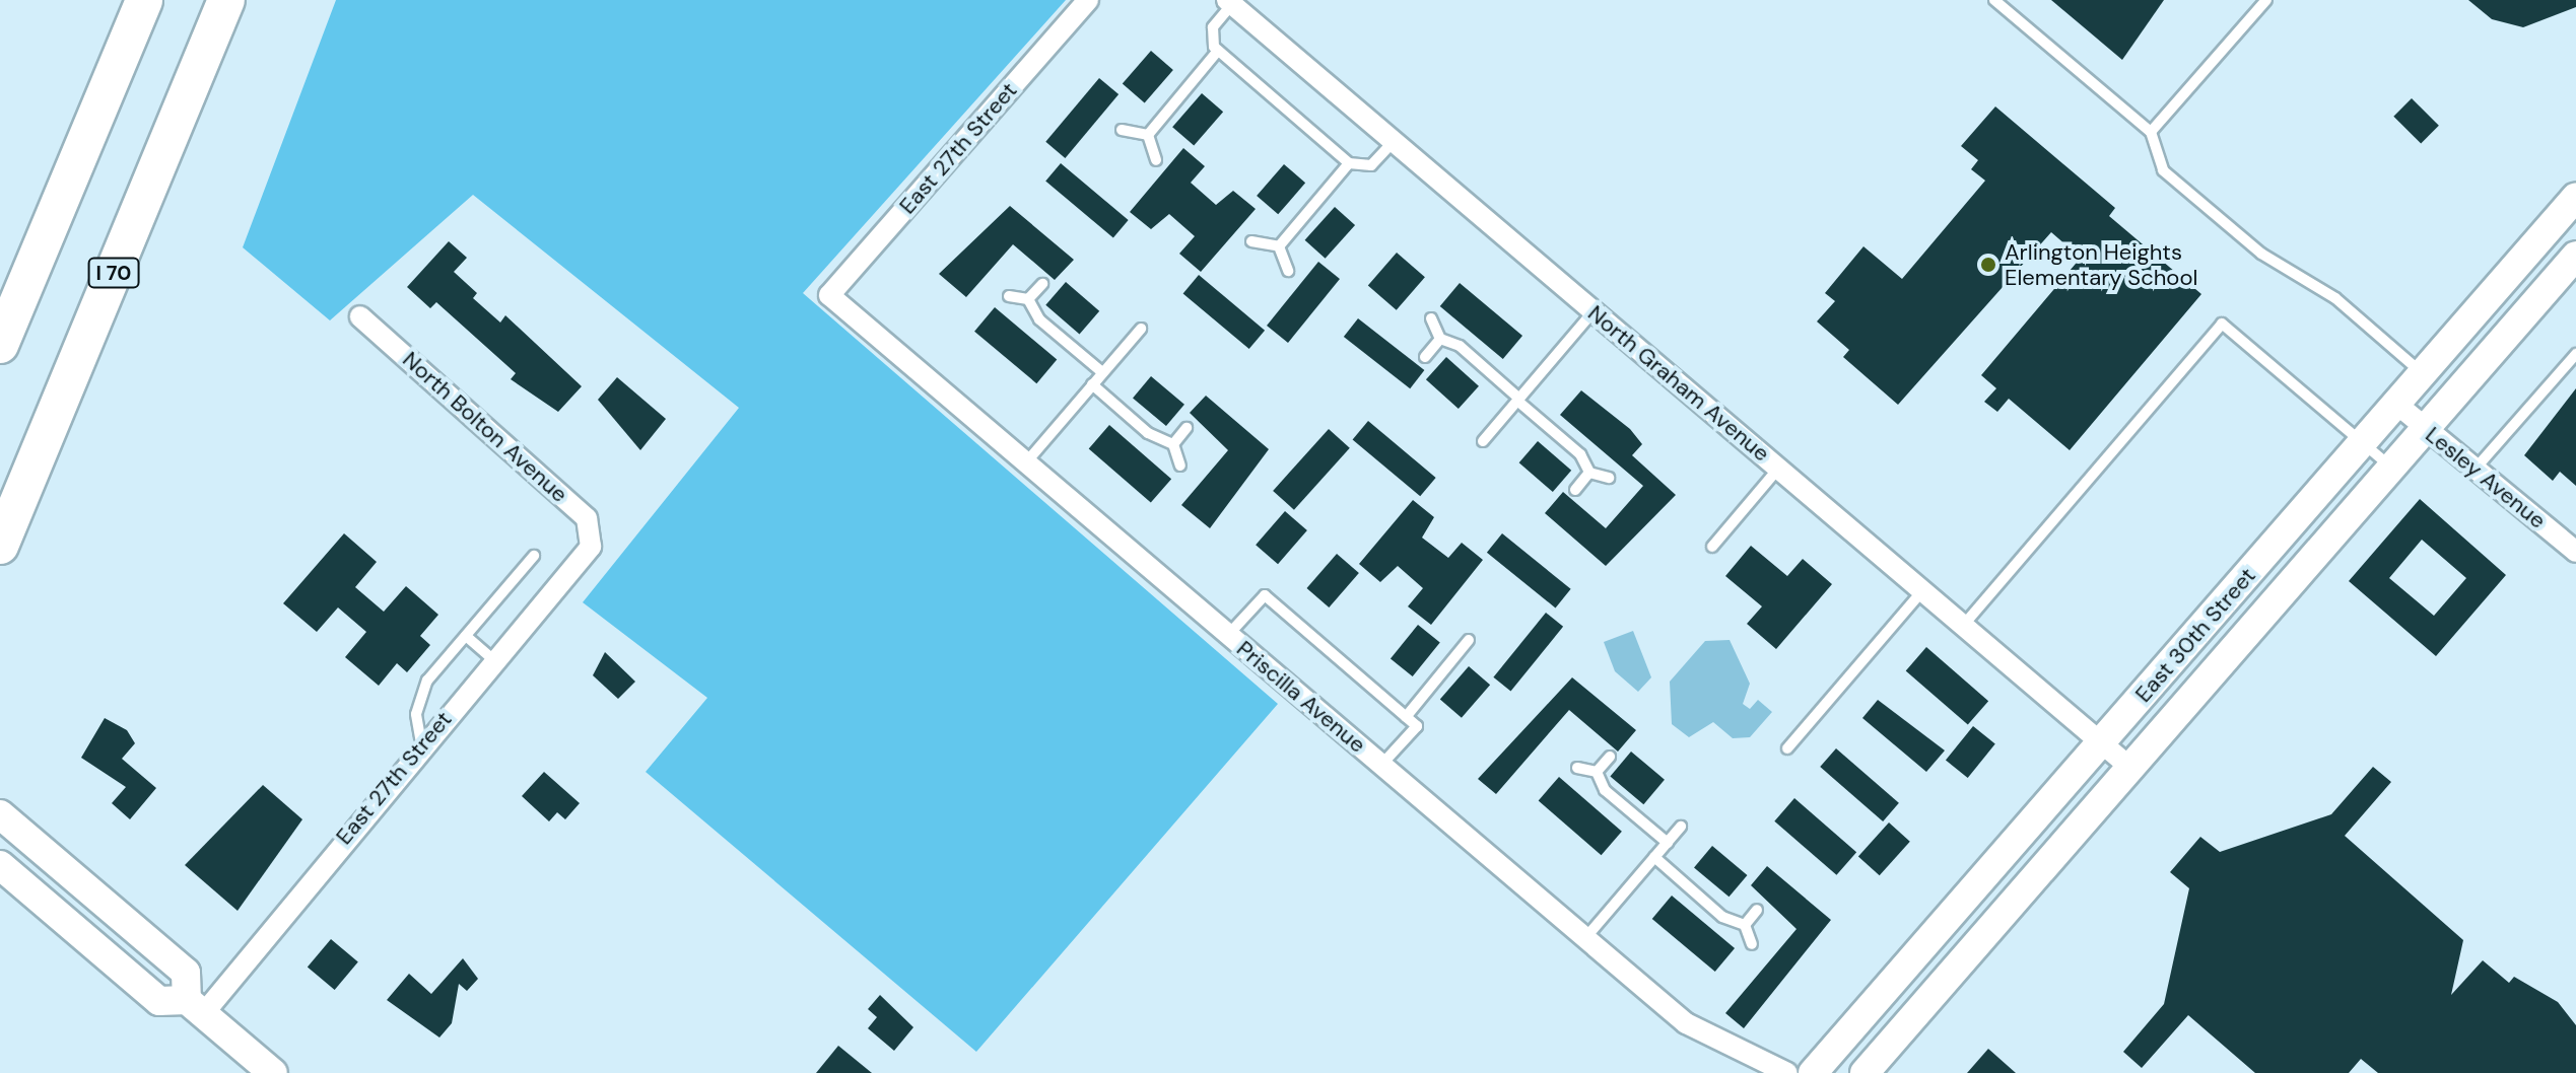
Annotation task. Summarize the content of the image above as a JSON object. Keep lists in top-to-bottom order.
{
  "streets": {
    "highway": ["I 70"],
    "main road": ["East 30th Street"],
    "street": [
      "East 27th Street",
      "North Graham Avenue",
      "North Bolton Avenue",
      "Lesley Avenue",
      "Priscilla Avenue"
    ]
  },
  "crossings": [
    ["East 27th Street", "North Bolton Avenue"],
    ["East 27th Street", "Priscilla Avenue"],
    ["North Graham Avenue", "East 30th Street"],
    ["Lesley Avenue", "East 30th Street"]
  ],
  "places": ["Arlington Heights Elementary School"]
}
